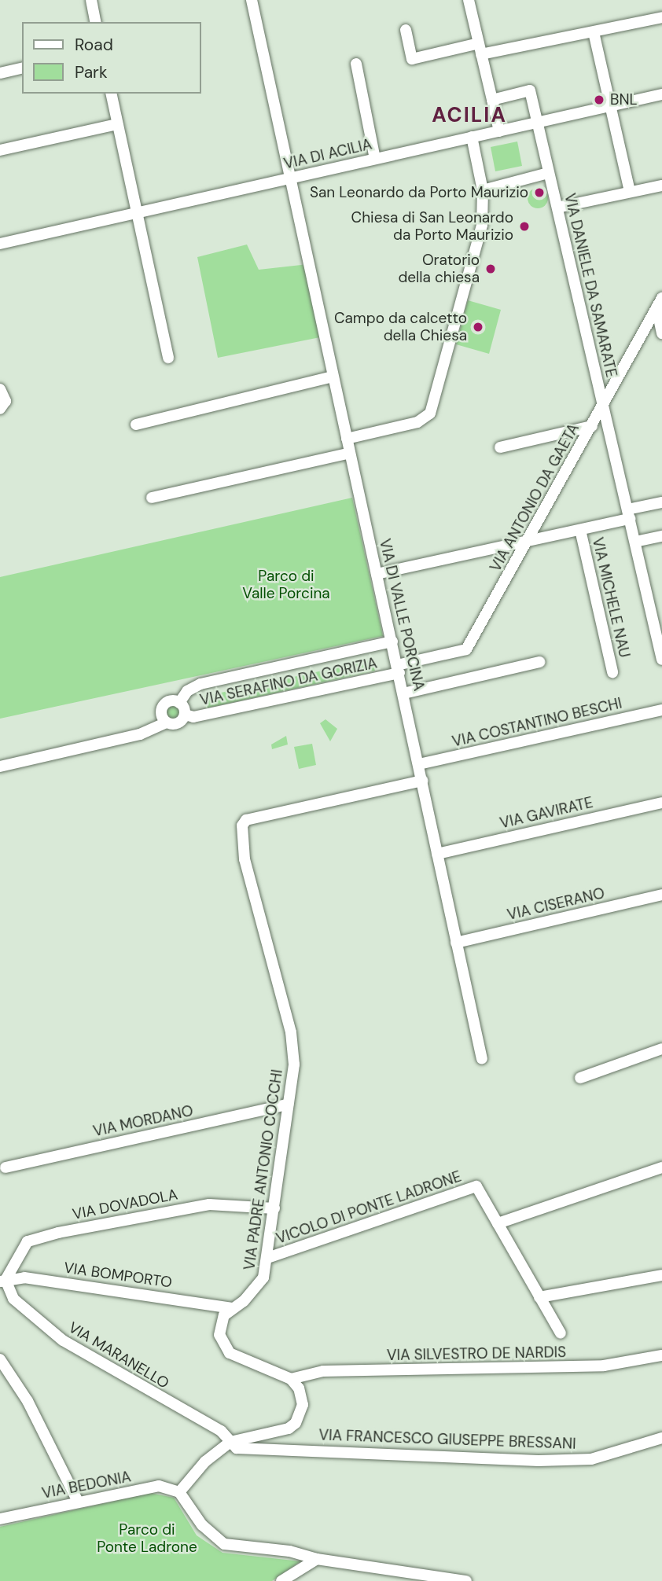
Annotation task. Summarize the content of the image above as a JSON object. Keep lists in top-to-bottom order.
{
  "streets": {
    "street": [
      "VIA DI ACILIA",
      "VIA DANIELE DA SAMARATE",
      "VIA ANTONIO DA GAETA",
      "VIA MICHELE NAU",
      "VIA DI VALLE PORCINA",
      "VIA SERAFINO DA GORIZIA",
      "VIA COSTANTINO BESCHI",
      "VIA GAVIRATE",
      "VIA CISERANO",
      "VIA MORDANO",
      "VIA PADRE ANTONIO COCCHI",
      "VIA DOVADOLA",
      "VICOLO DI PONTE LADRONE",
      "VIA BOMPORTO",
      "VIA SILVESTRO DE NARDIS",
      "VIA MARANELLO",
      "VIA FRANCESCO GIUSEPPE BRESSANI",
      "VIA BEDONIA"
    ]
  },
  "crossings": [
    ["VIA DI ACILIA", "VIA DANIELE DA SAMARATE"],
    ["VIA DI ACILIA", "VIA DI VALLE PORCINA"],
    ["VIA DANIELE DA SAMARATE", "VIA ANTONIO DA GAETA"],
    ["VIA ANTONIO DA GAETA", "VIA DI VALLE PORCINA"],
    ["VIA ANTONIO DA GAETA", "VIA SERAFINO DA GORIZIA"],
    ["VIA DI VALLE PORCINA", "VIA SERAFINO DA GORIZIA"],
    ["VIA DI VALLE PORCINA", "VIA COSTANTINO BESCHI"],
    ["VIA DI VALLE PORCINA", "VIA GAVIRATE"],
    ["VIA DI VALLE PORCINA", "VIA CISERANO"],
    ["VIA DI VALLE PORCINA", "VIA PADRE ANTONIO COCCHI"],
    ["VIA MORDANO", "VIA PADRE ANTONIO COCCHI"],
    ["VIA PADRE ANTONIO COCCHI", "VIA DOVADOLA"],
    ["VIA PADRE ANTONIO COCCHI", "VICOLO DI PONTE LADRONE"],
    ["VIA PADRE ANTONIO COCCHI", "VIA BOMPORTO"],
    ["VIA PADRE ANTONIO COCCHI", "VIA SILVESTRO DE NARDIS"],
    ["VIA DOVADOLA", "VIA BOMPORTO"],
    ["VIA DOVADOLA", "VIA MARANELLO"],
    ["VIA BOMPORTO", "VIA MARANELLO"],
    ["VIA MARANELLO", "VIA FRANCESCO GIUSEPPE BRESSANI"]
  ],
  "districts": ["ACILIA"],
  "parks": ["Parco di Valle Porcina", "Parco di Ponte Ladrone"],
  "places": [
    "BNL",
    "San Leonardo da Porto Maurizio",
    "Chiesa di San Leonardo da Porto Maurizio",
    "Oratorio della chiesa",
    "Campo da calcetto della Chiesa"
  ],
  "legend": ["Road", "Park"]
}
